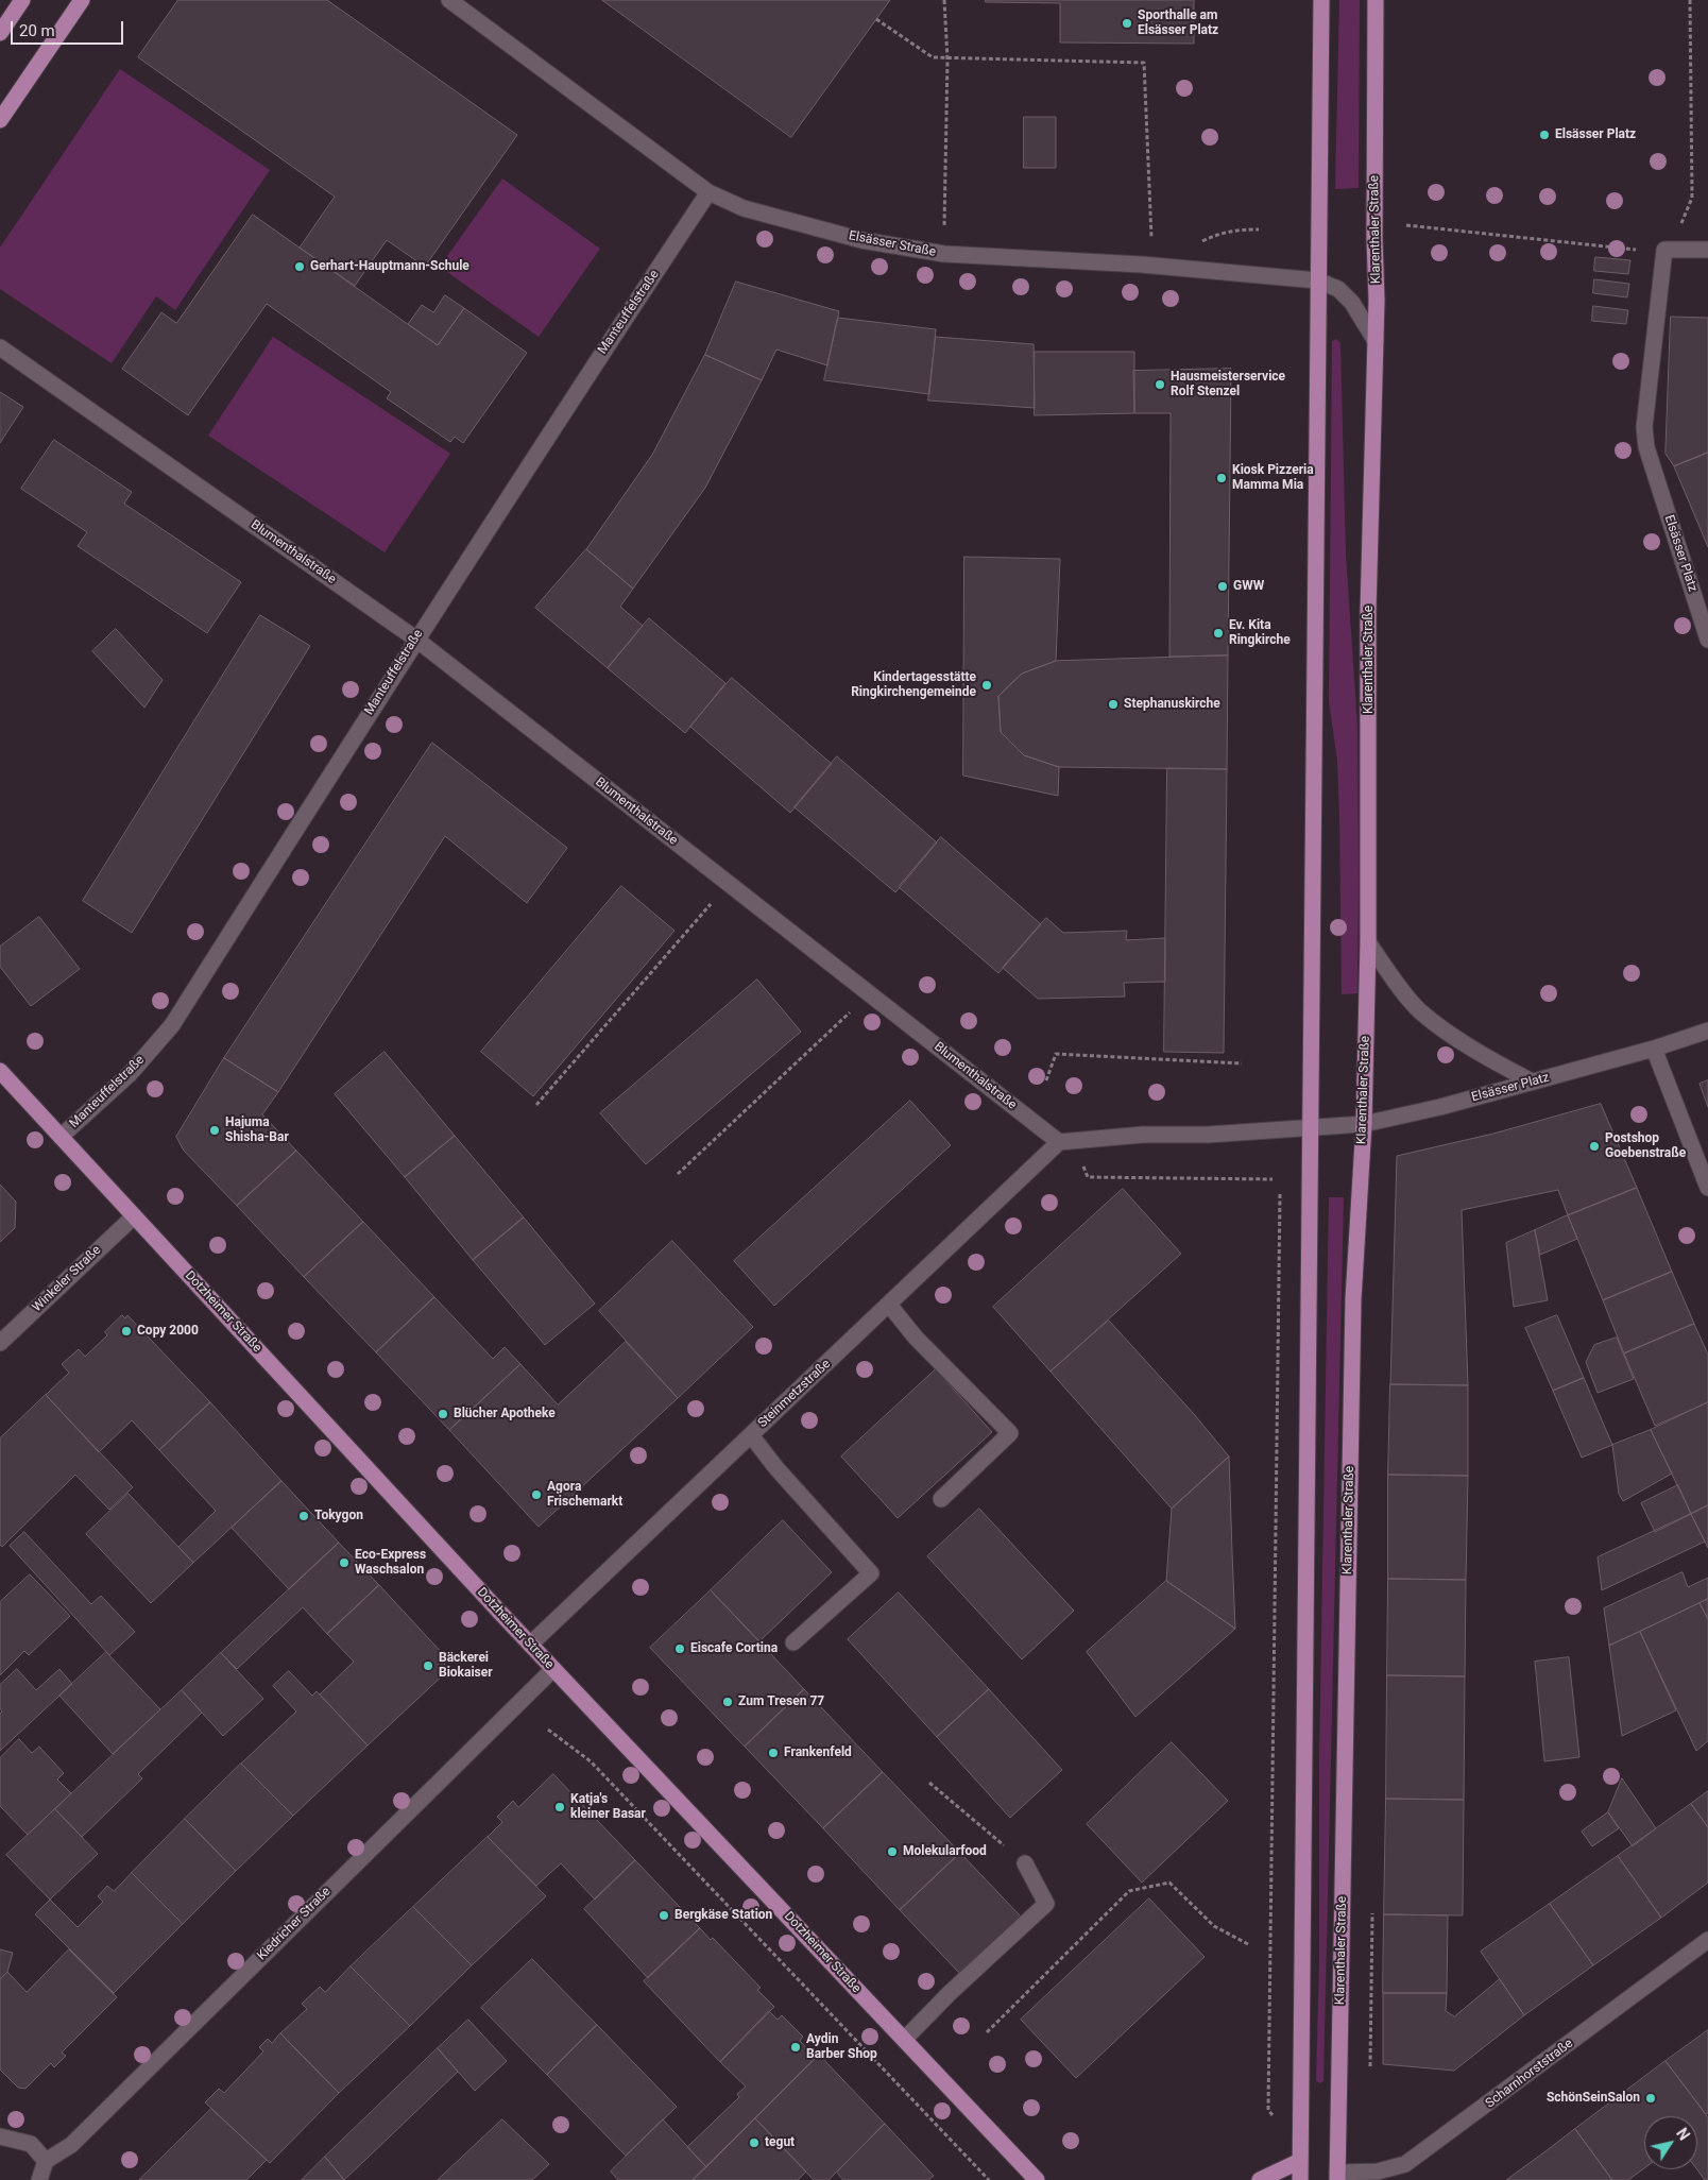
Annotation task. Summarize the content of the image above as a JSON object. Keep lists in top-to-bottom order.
{
  "streets": {
    "main road": ["Klarenthaler Straße", "Dotzheimer Straße"],
    "street": [
      "Elsässer Straße",
      "Manteuffelstraße",
      "Blumenthalstraße",
      "Elsässer Platz",
      "Winkeler Straße",
      "Steinmetzstraße",
      "Kiedricher Straße",
      "Scharnhorststraße"
    ]
  },
  "crossings": [
    ["Klarenthaler Straße", "Elsässer Straße"],
    ["Klarenthaler Straße", "Elsässer Platz"],
    ["Klarenthaler Straße", "Scharnhorststraße"],
    ["Elsässer Straße", "Manteuffelstraße"],
    ["Manteuffelstraße", "Blumenthalstraße"],
    ["Manteuffelstraße", "Dotzheimer Straße"],
    ["Blumenthalstraße", "Steinmetzstraße"],
    ["Winkeler Straße", "Dotzheimer Straße"],
    ["Dotzheimer Straße", "Steinmetzstraße"],
    ["Dotzheimer Straße", "Kiedricher Straße"]
  ],
  "places": [
    "Sporthalle am Elsässer Platz",
    "Elsässer Platz",
    "Gerhart-Hauptmann-Schule",
    "Hausmeisterservice Rolf Stenzel",
    "Kiosk Pizzeria Mamma Mia",
    "GWW",
    "Ev. Kita Ringkirche",
    "Kindertagesstätte Ringkirchengemeinde",
    "Stephanuskirche",
    "Hajuma Shisha-Bar",
    "Postshop Goebenstraße",
    "Copy 2000",
    "Blücher Apotheke",
    "Agora Frischemarkt",
    "Tokygon",
    "Eco-Express Waschsalon",
    "Eiscafe Cortina",
    "Bäckerei Biokaiser",
    "Zum Tresen 77",
    "Frankenfeld",
    "Katja's kleiner Basar",
    "Molekularfood",
    "Bergkäse Station",
    "Aydin Barber Shop",
    "SchönSeinSalon",
    "tegut"
  ],
  "scale_bar": "20 m",
  "north": "top right"
}
